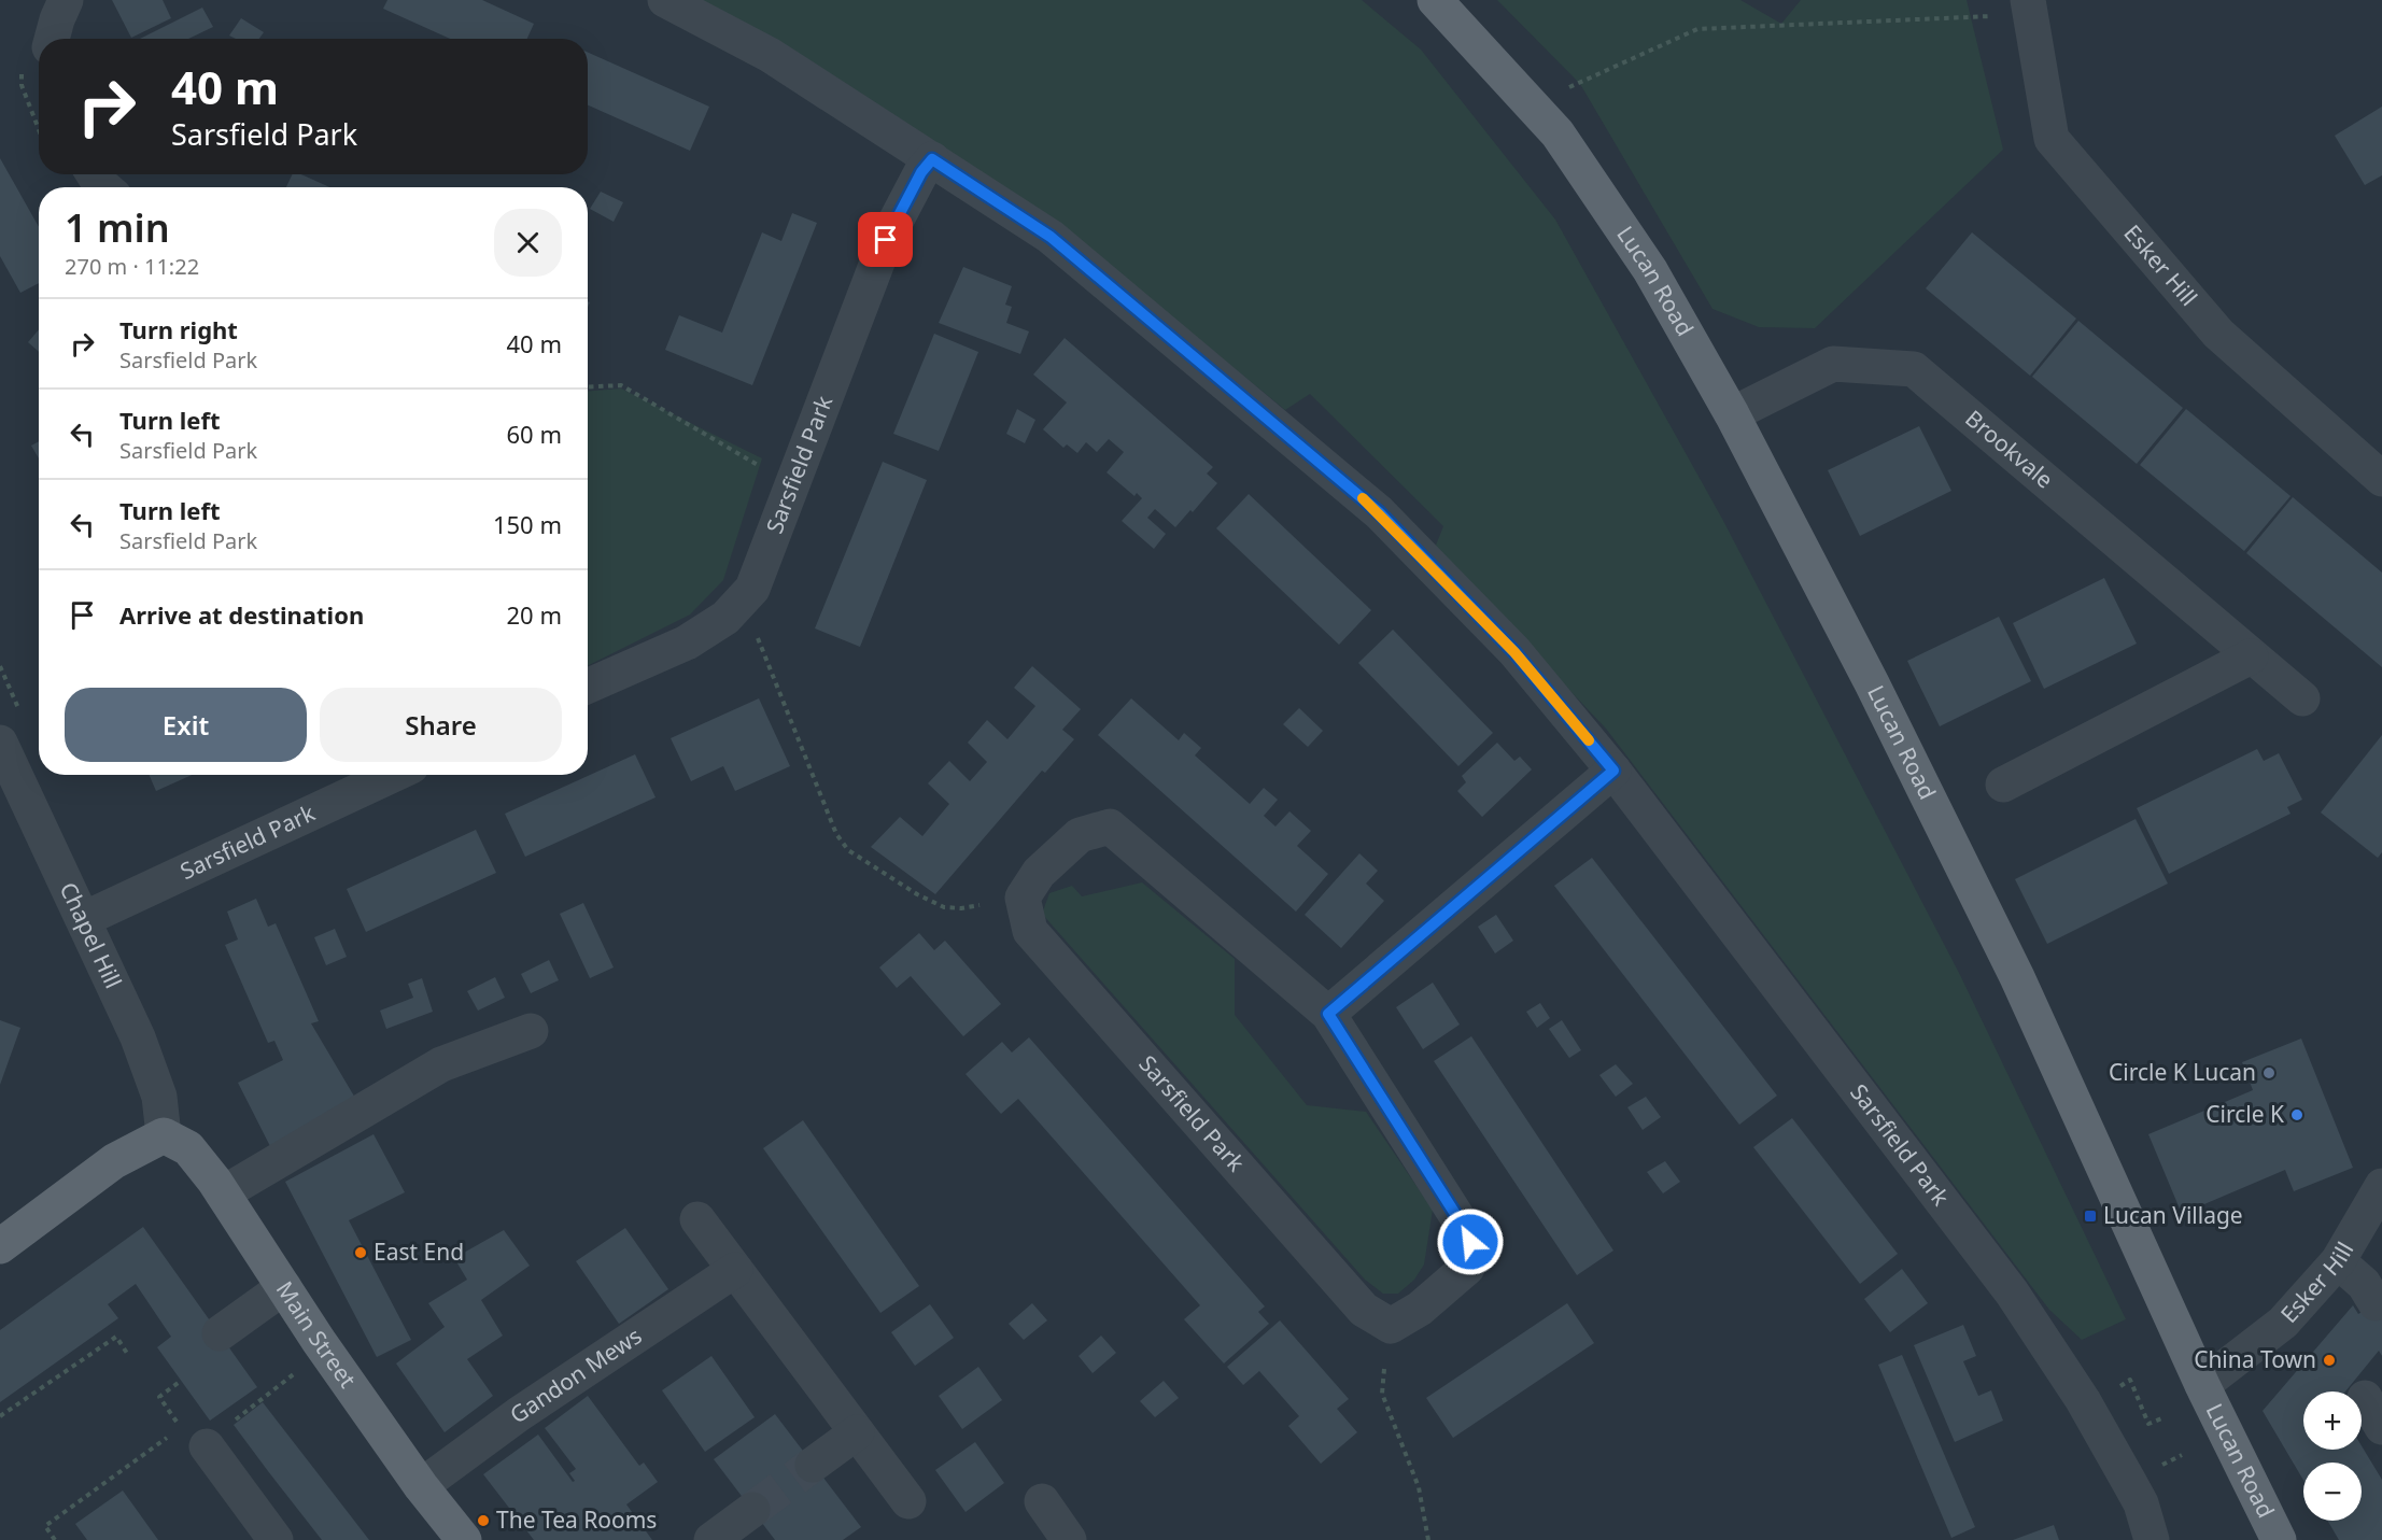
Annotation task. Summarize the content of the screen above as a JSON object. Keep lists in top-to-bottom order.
{
  "streets": {
    "main road": ["Lucan Road", "Main Street"],
    "street": [
      "Esker Hill",
      "Brookvale",
      "Sarsfield Park",
      "Chapel Hill",
      "Gandon Mews"
    ]
  },
  "crossings": [
    ["Esker Hill", "Lucan Road"],
    ["Lucan Road", "Brookvale"],
    ["Sarsfield Park", "Chapel Hill"],
    ["Chapel Hill", "Main Street"],
    ["Main Street", "Gandon Mews"]
  ],
  "places": {
    "other": [
      "Circle K Lucan",
      "Circle K",
      "East End",
      "China Town",
      "The Tea Rooms"
    ],
    "transit": ["Lucan Village"]
  },
  "page": {
    "turn": ["40 m", "Sarsfield Park"],
    "heading": ["1 min", "270 m · 11:22"],
    "list": [
      {
        "name": "Turn right",
        "note": "Sarsfield Park",
        "value": "40 m"
      },
      {
        "name": "Turn left",
        "note": "Sarsfield Park",
        "value": "60 m"
      },
      {
        "name": "Turn left",
        "note": "Sarsfield Park",
        "value": "150 m"
      },
      {
        "name": "Arrive at destination",
        "value": "20 m"
      }
    ],
    "buttons": ["Exit", "Share"],
    "map_buttons": ["+", "−"]
  }
}
